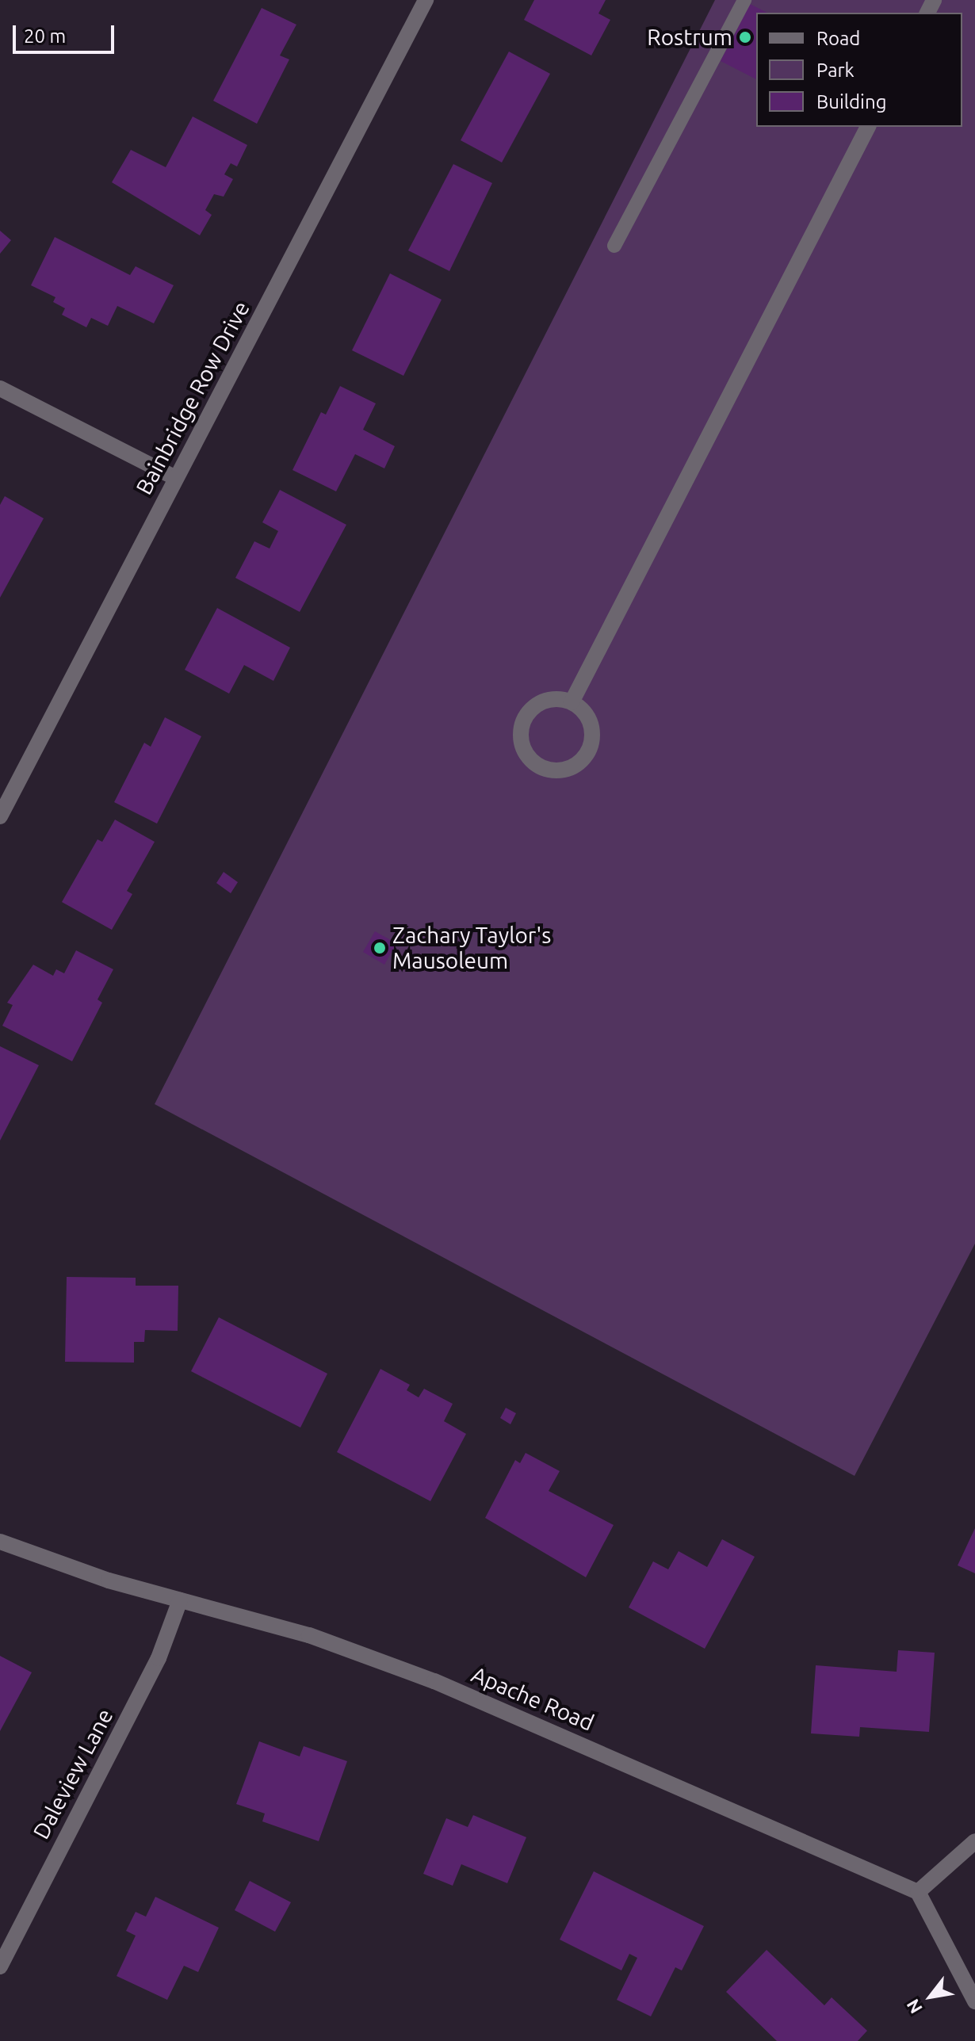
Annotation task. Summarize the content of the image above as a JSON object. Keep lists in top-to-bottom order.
{
  "streets": {
    "street": ["Bainbridge Row Drive", "Apache Road", "Daleview Lane"]
  },
  "crossings": [
    ["Apache Road", "Daleview Lane"]
  ],
  "places": ["Rostrum", "Zachary Taylor's Mausoleum"],
  "legend": ["Road", "Park", "Building"],
  "scale_bar": "20 m",
  "north": "bottom left"
}
